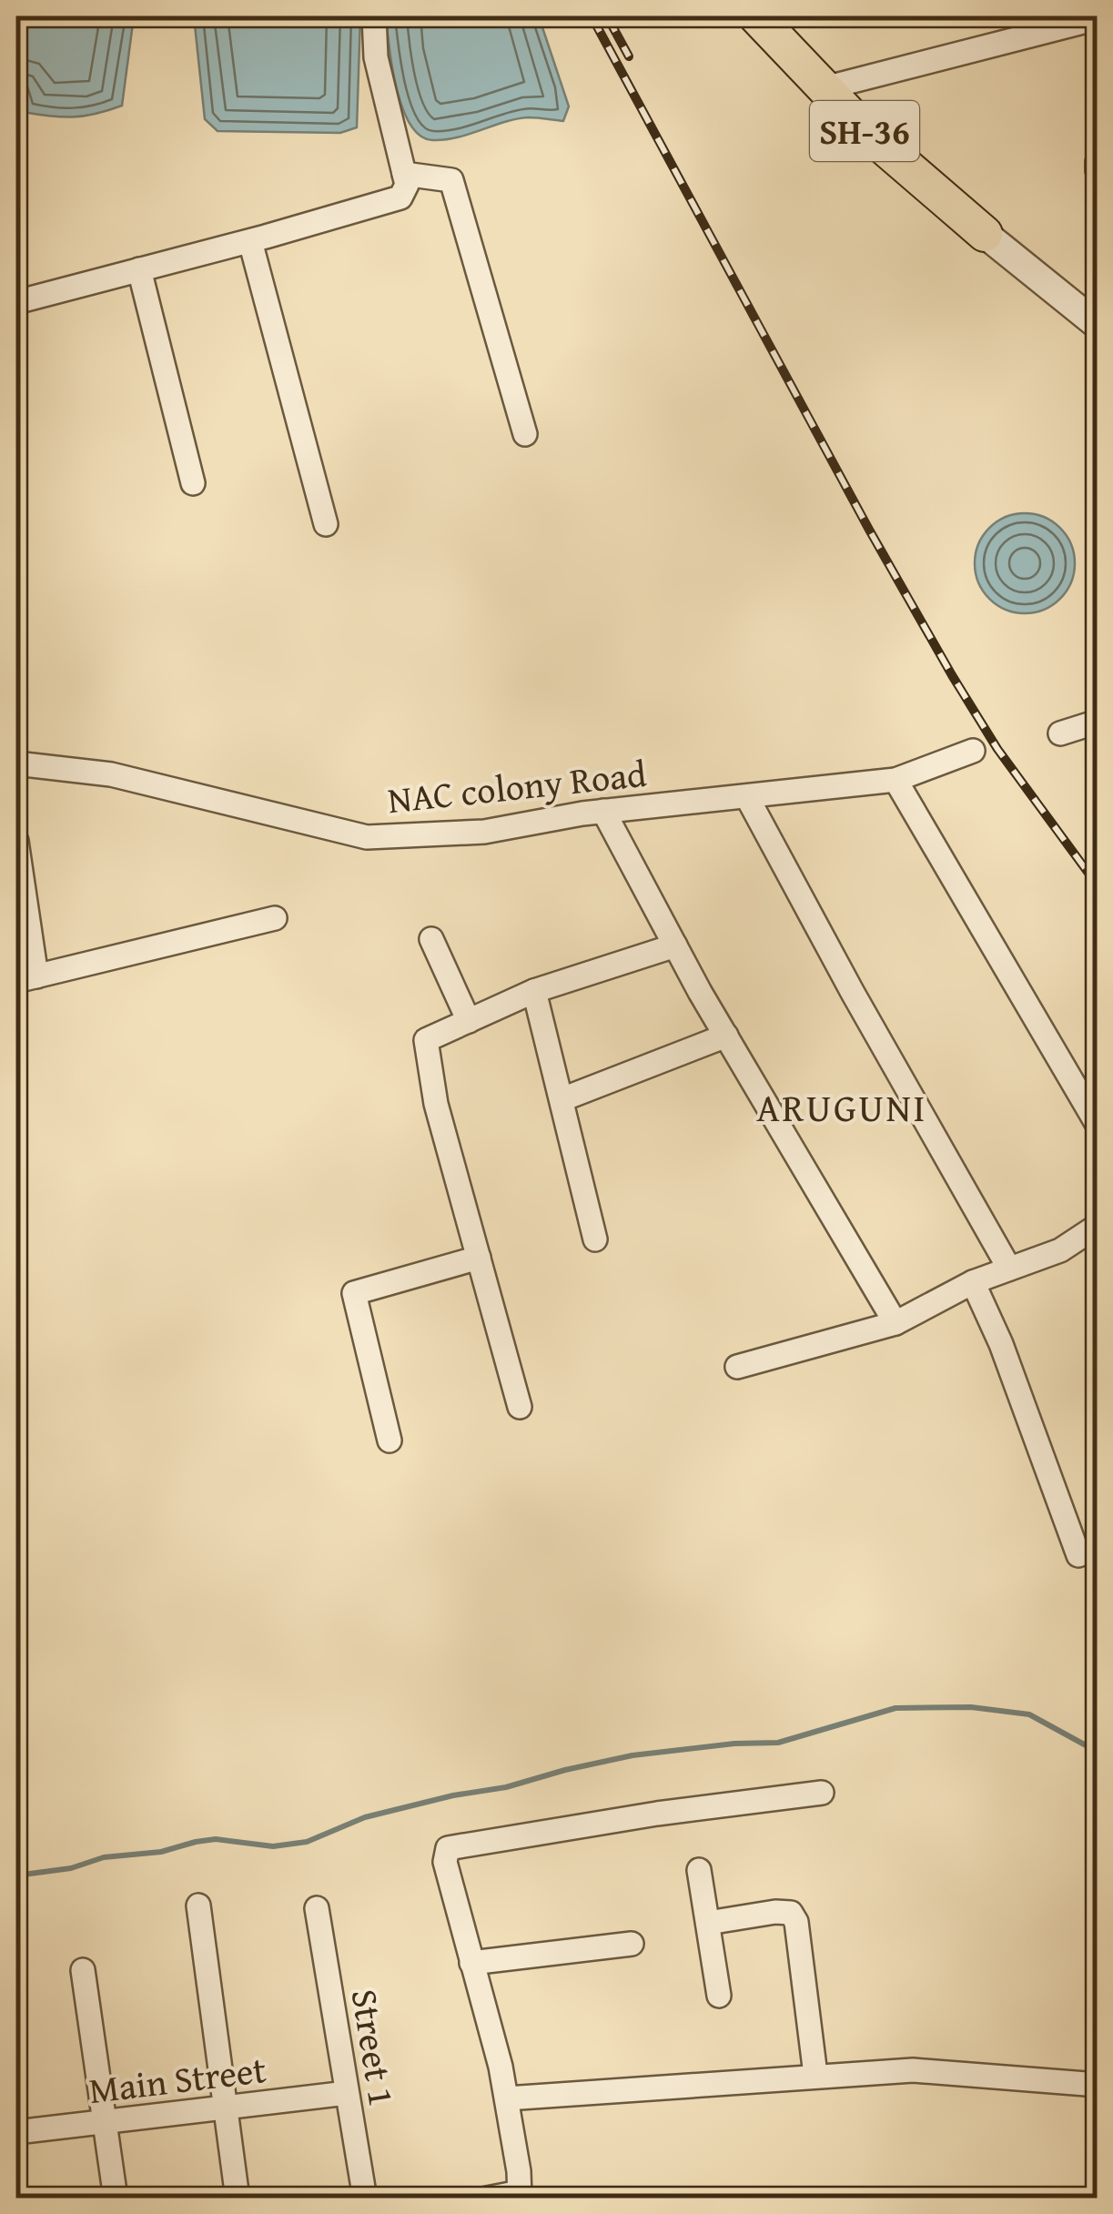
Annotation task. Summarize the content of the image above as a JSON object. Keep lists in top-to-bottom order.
{
  "streets": {
    "main road": ["SH-36"],
    "street": ["NAC colony Road", "Street 1", "Main Street"]
  },
  "crossings": [
    ["Street 1", "Main Street"]
  ],
  "districts": ["ARUGUNI"]
}
